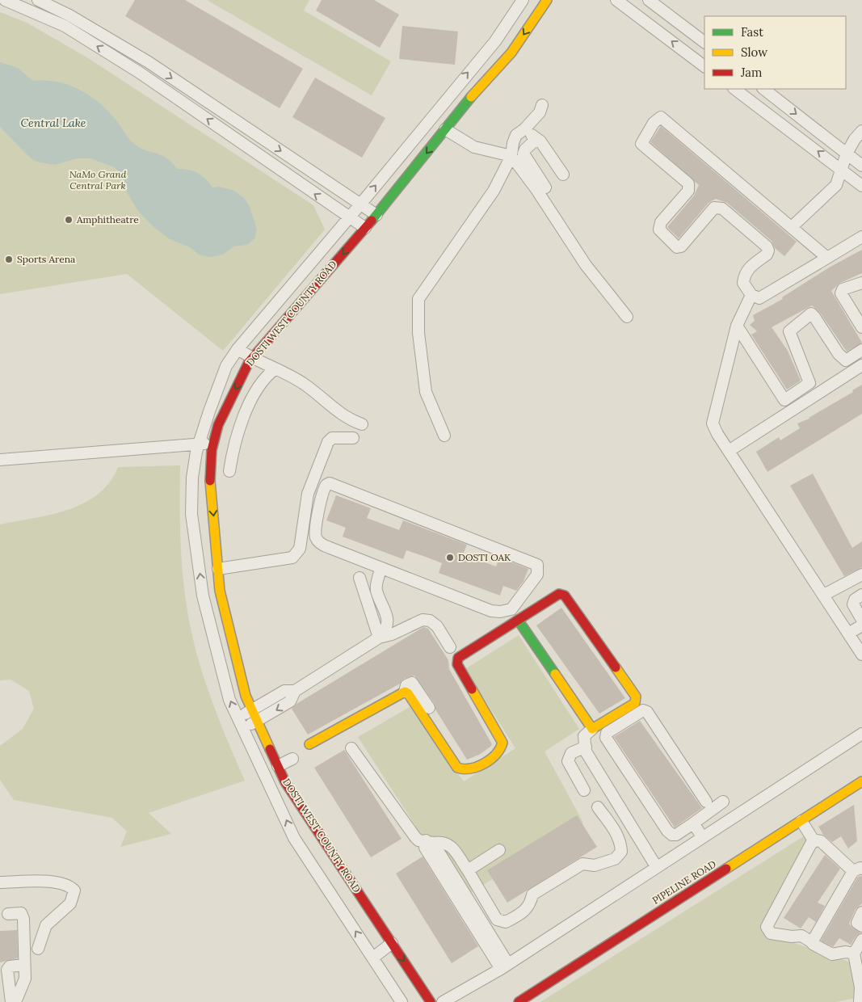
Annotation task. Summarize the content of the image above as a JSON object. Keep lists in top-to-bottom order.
{
  "streets": {
    "street": ["DOSTI WEST COUNTY ROAD", "PIPELINE ROAD"]
  },
  "water": ["Central Lake"],
  "parks": ["NaMo Grand Central Park"],
  "places": ["Amphitheatre", "Sports Arena", "DOSTI OAK"],
  "legend": ["Fast", "Slow", "Jam"]
}
